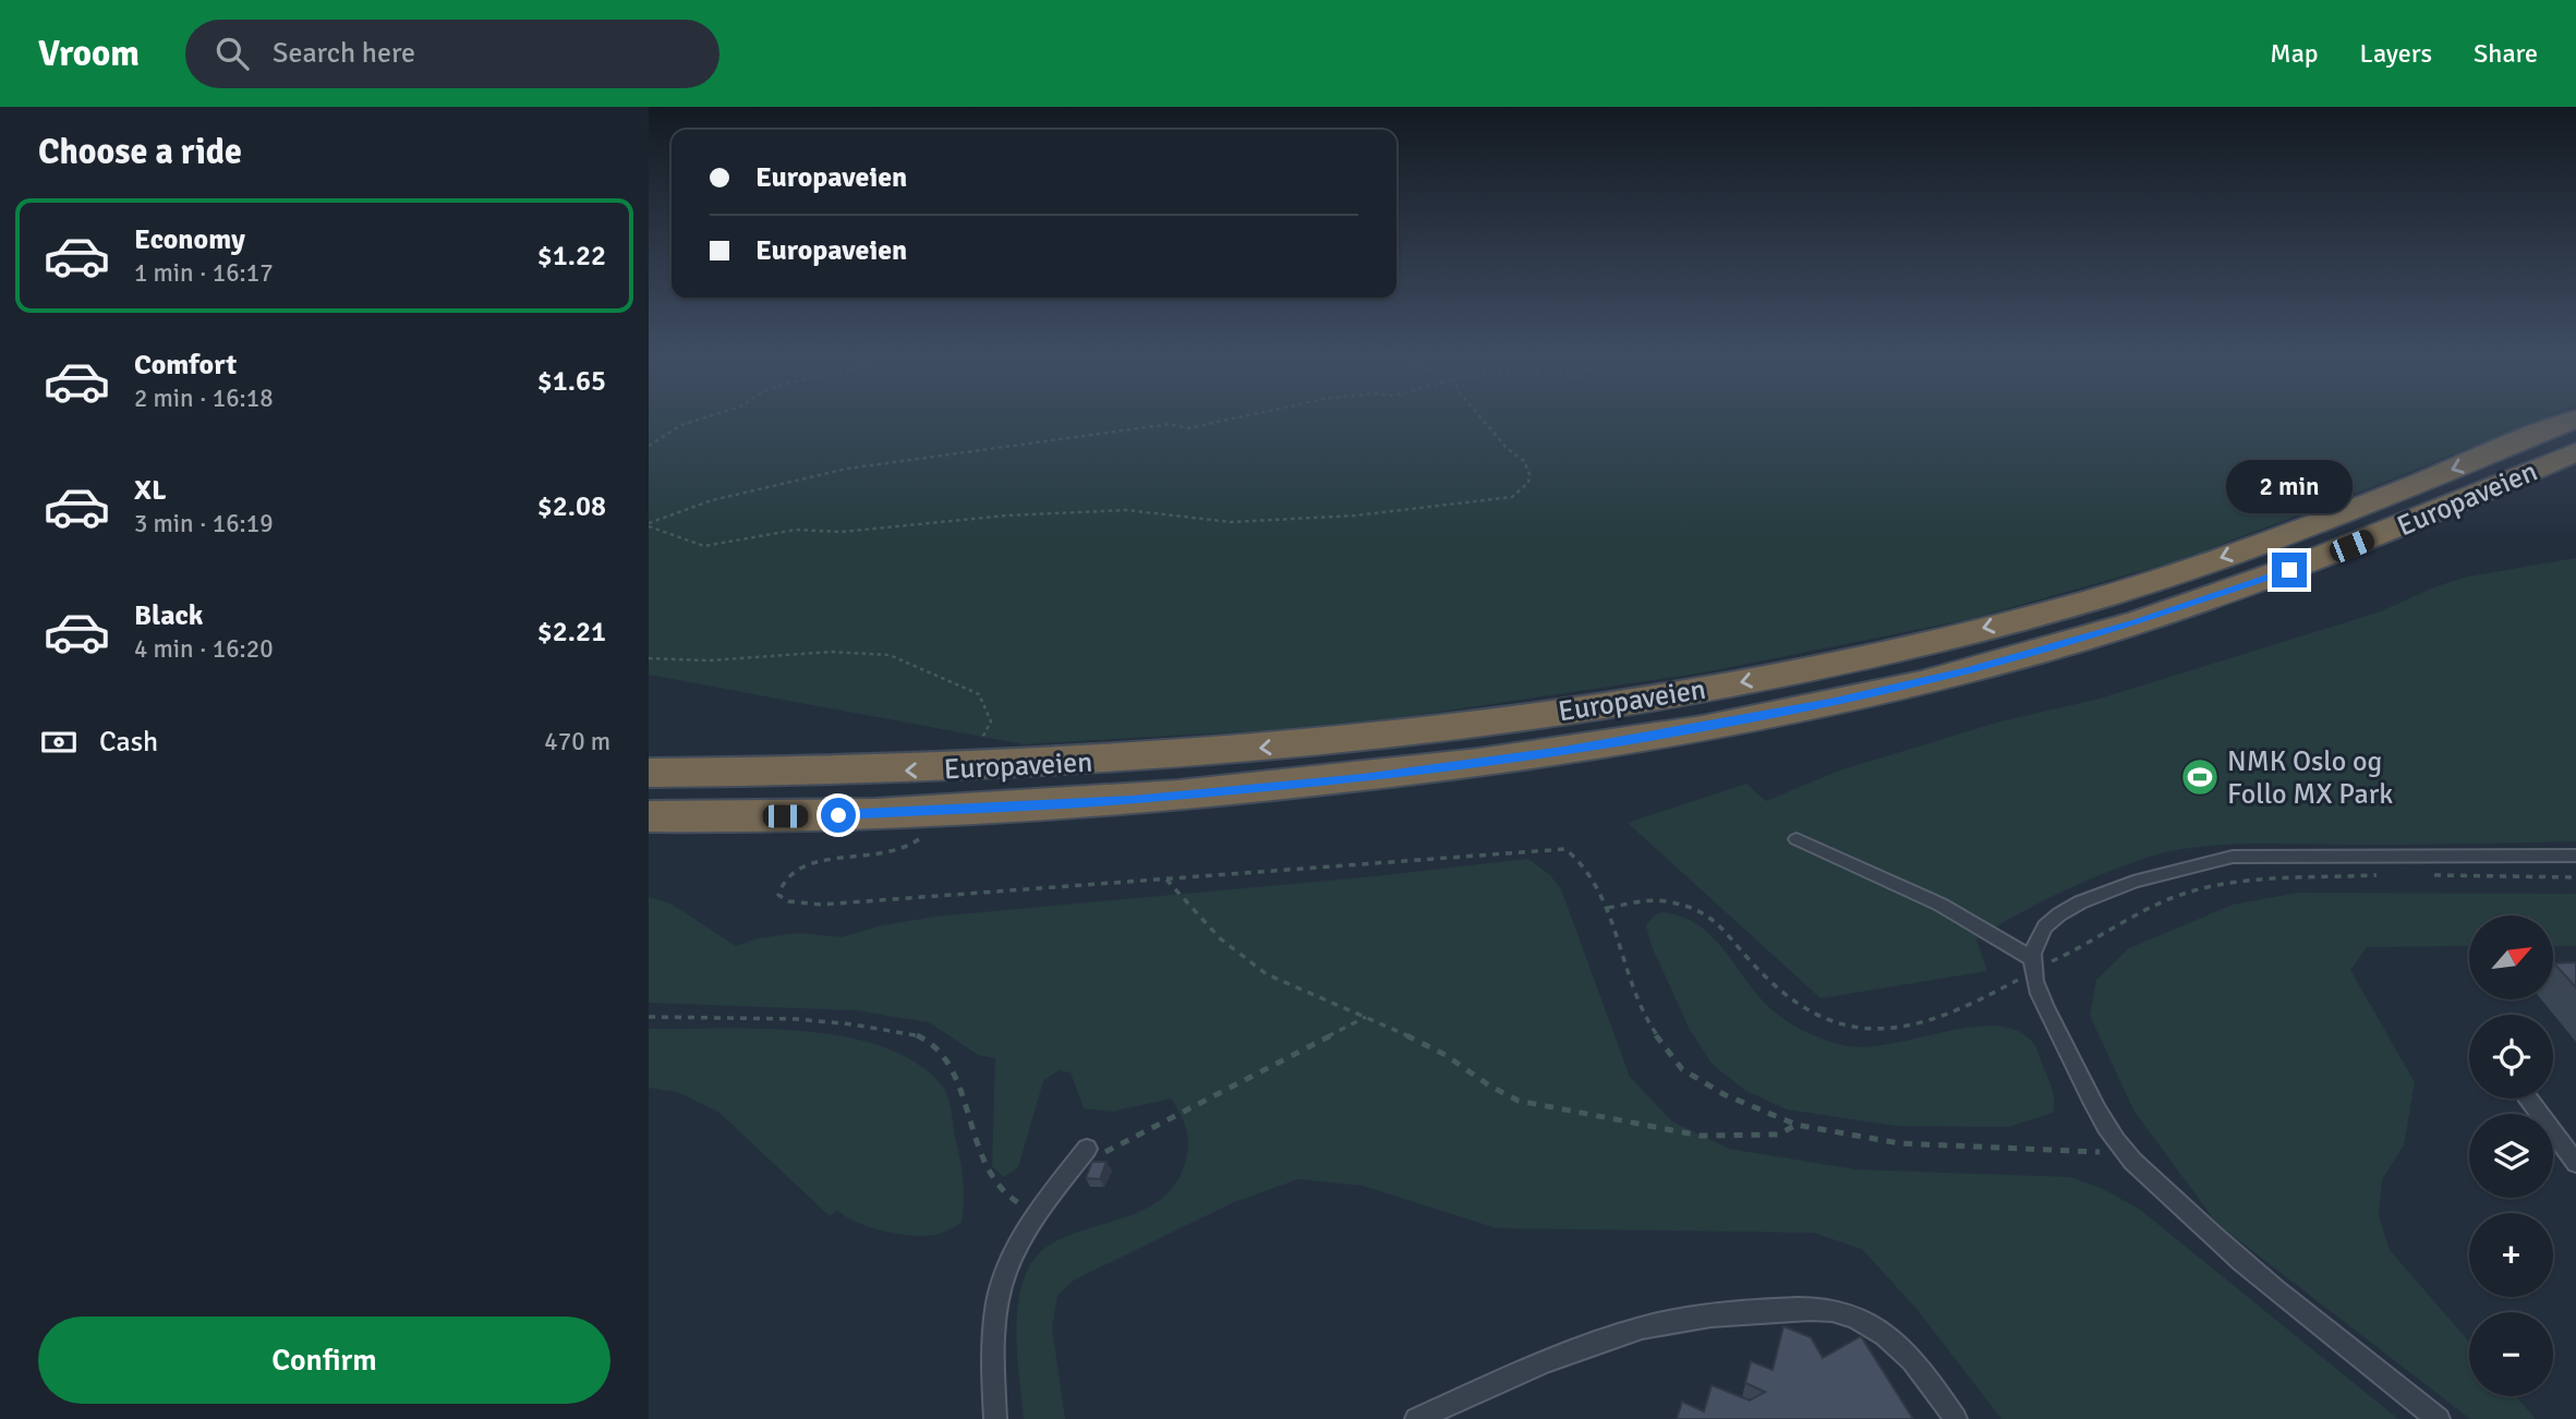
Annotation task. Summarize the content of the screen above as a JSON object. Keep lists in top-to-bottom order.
{
  "streets": {
    "highway": ["Europaveien"]
  },
  "places": {
    "sports": ["NMK Oslo og Follo MX Park"]
  },
  "north": "top right",
  "page": {
    "header": "Vroom",
    "search": "Search here",
    "nav": ["Map", "Layers", "Share"],
    "heading": "Choose a ride",
    "banner": ["Europaveien", "Europaveien"],
    "list": [
      {
        "name": "Economy",
        "note": "1 min · 16:17",
        "value": "$1.22"
      },
      {
        "name": "Comfort",
        "note": "2 min · 16:18",
        "value": "$1.65"
      },
      {
        "name": "XL",
        "note": "3 min · 16:19",
        "value": "$2.08"
      },
      {
        "name": "Black",
        "note": "4 min · 16:20",
        "value": "$2.21"
      }
    ],
    "bubble": "2 min",
    "pay": ["Cash", "470 m"],
    "map_buttons": ["+", "−"],
    "buttons": "Confirm"
  }
}
